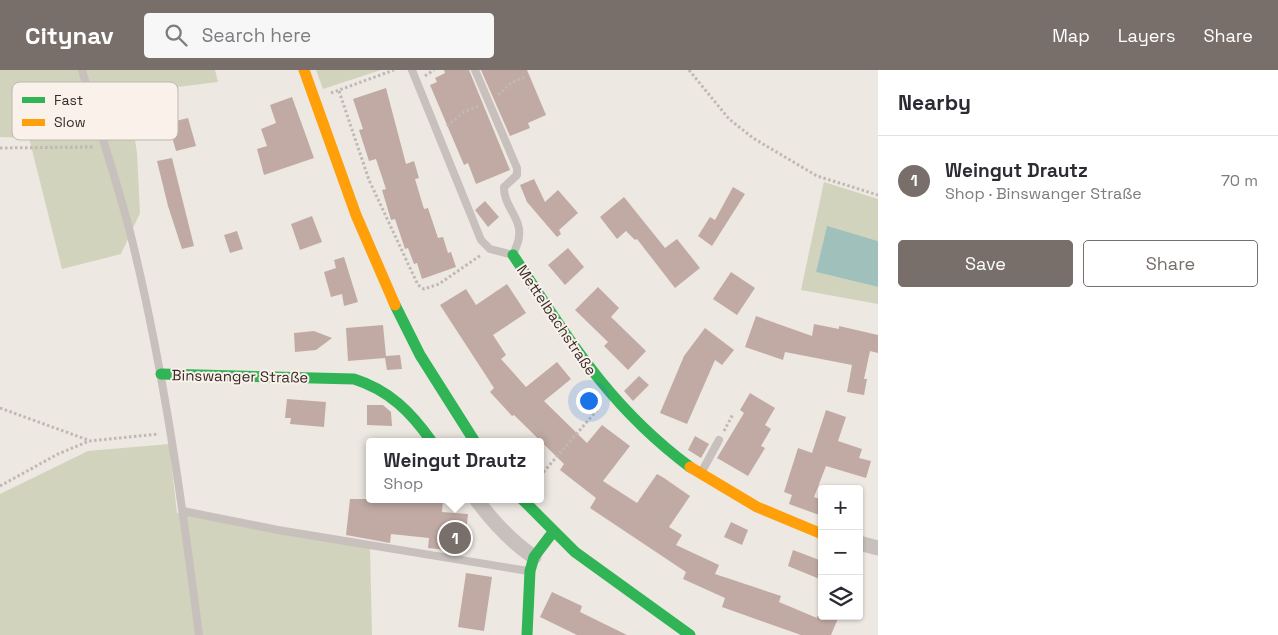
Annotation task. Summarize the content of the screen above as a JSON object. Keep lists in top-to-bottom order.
{
  "streets": {
    "street": ["Mettelbachstraße", "Binswanger Straße"]
  },
  "legend": ["Fast", "Slow"],
  "page": {
    "header": "Citynav",
    "search": "Search here",
    "nav": ["Map", "Layers", "Share"],
    "heading": "Nearby",
    "list": [
      {
        "mark": "1",
        "name": "Weingut Drautz",
        "note": "Shop · Binswanger Straße",
        "value": "70 m"
      }
    ],
    "buttons": ["Save", "Share"],
    "popup": ["Weingut Drautz", "Shop"],
    "map_buttons": ["+", "−"],
    "pins": "1"
  }
}
